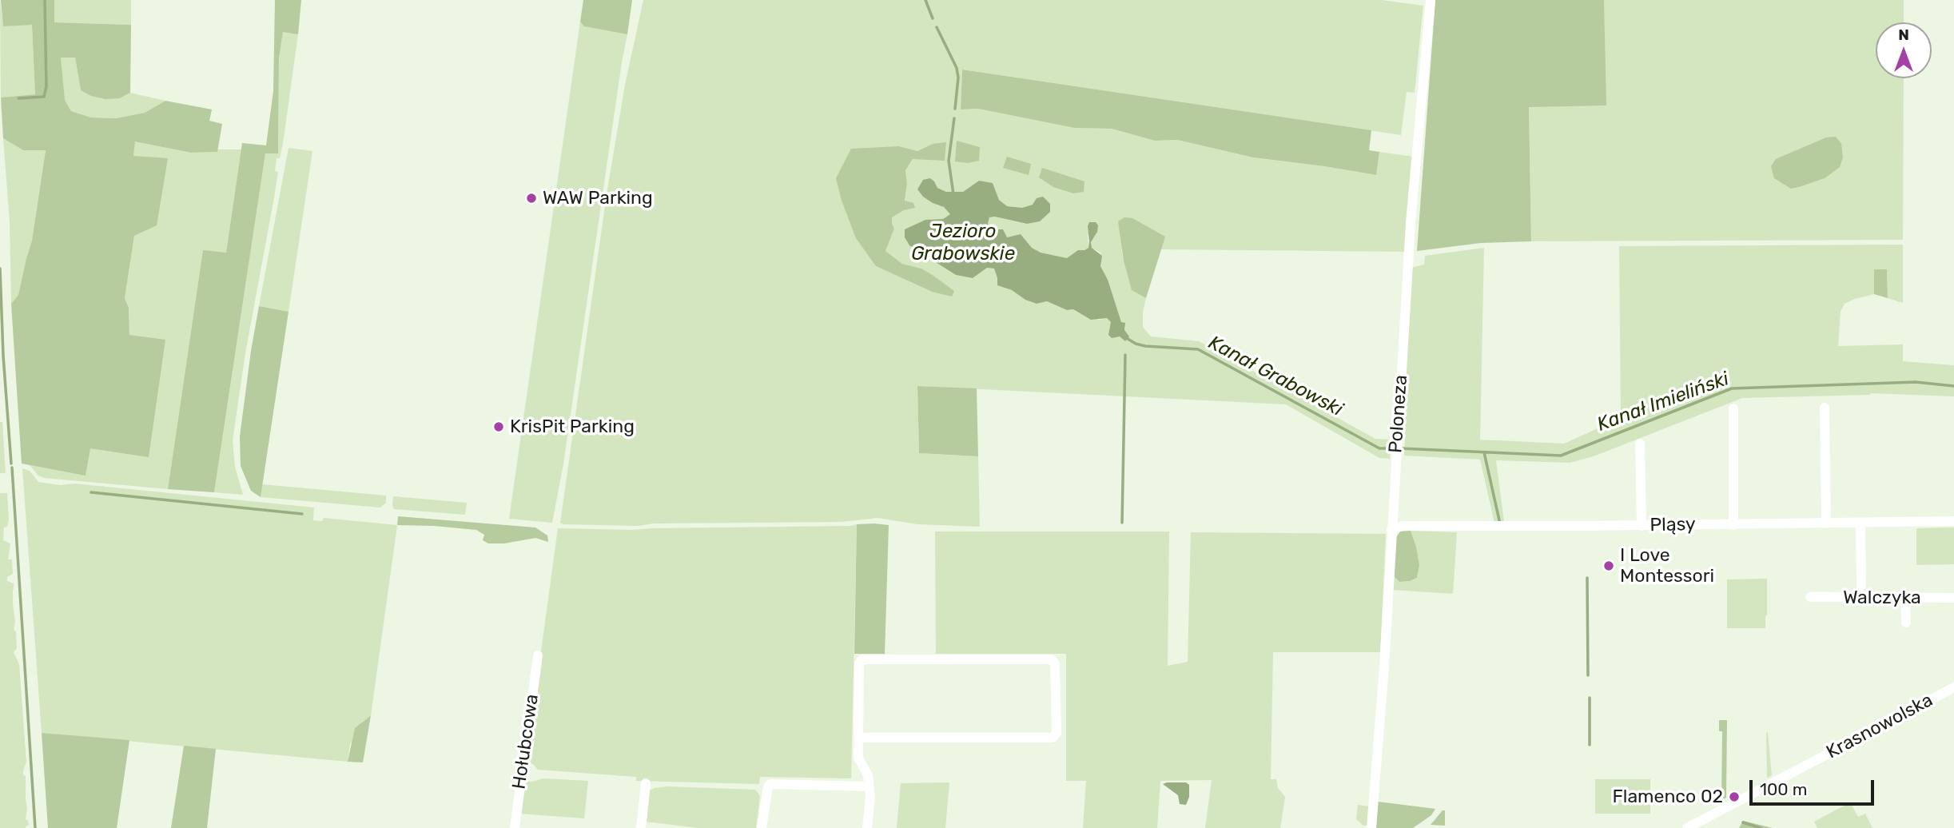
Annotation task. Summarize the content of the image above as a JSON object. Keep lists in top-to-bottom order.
{
  "streets": {
    "street": [
      "Poloneza",
      "Pląsy",
      "Walczyka",
      "Krasnowolska",
      "Hołubcowa"
    ]
  },
  "crossings": [
    ["Poloneza", "Pląsy"]
  ],
  "water": ["Jezioro Grabowskie", "Kanał Grabowski", "Kanał Imieliński"],
  "places": [
    "WAW Parking",
    "KrisPit Parking",
    "I Love Montessori",
    "Flamenco 02"
  ],
  "scale_bar": "100 m",
  "north": "top"
}
